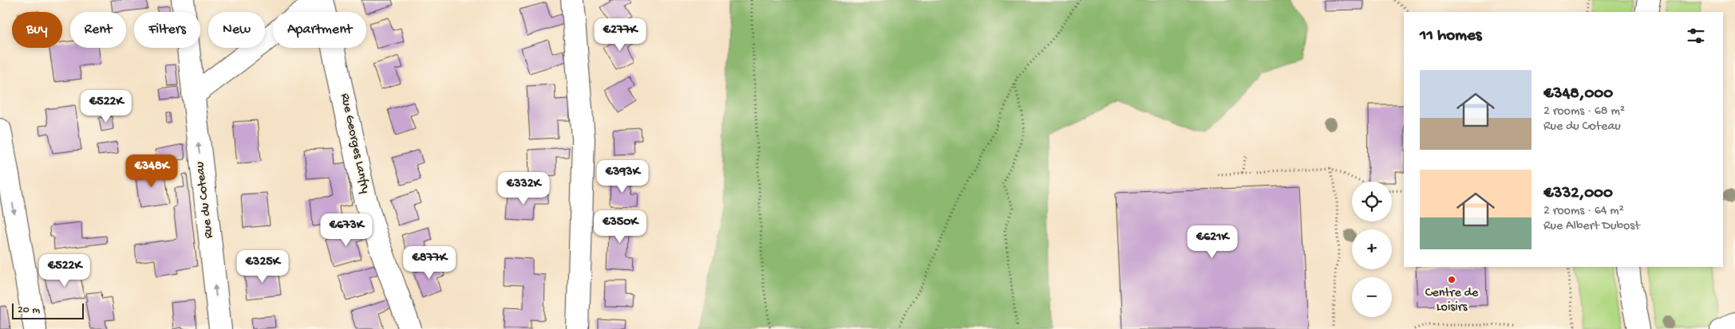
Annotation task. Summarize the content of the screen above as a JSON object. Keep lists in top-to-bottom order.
{
  "streets": {
    "street": ["Rue Georges Lanfry", "Rue du Coteau"]
  },
  "places": ["Centre de Loisirs"],
  "scale_bar": "20 m",
  "page": {
    "chip": [
      "Buy",
      "Rent",
      "Filters",
      "New",
      "Apartment"
    ],
    "heading": "11 homes",
    "price": [
      "€277K",
      "€522K",
      "€348K",
      "€393K",
      "€332K",
      "€350K",
      "€673K",
      "€621K",
      "€877K",
      "€325K",
      "€522K"
    ],
    "list": [
      {
        "name": "€348,000",
        "note": "2 rooms · 68 m² · Rue du Coteau"
      },
      {
        "name": "€332,000",
        "note": "2 rooms · 64 m² · Rue Albert Dubost"
      }
    ],
    "map_buttons": ["+", "−"],
    "scale": "20 m"
  }
}
